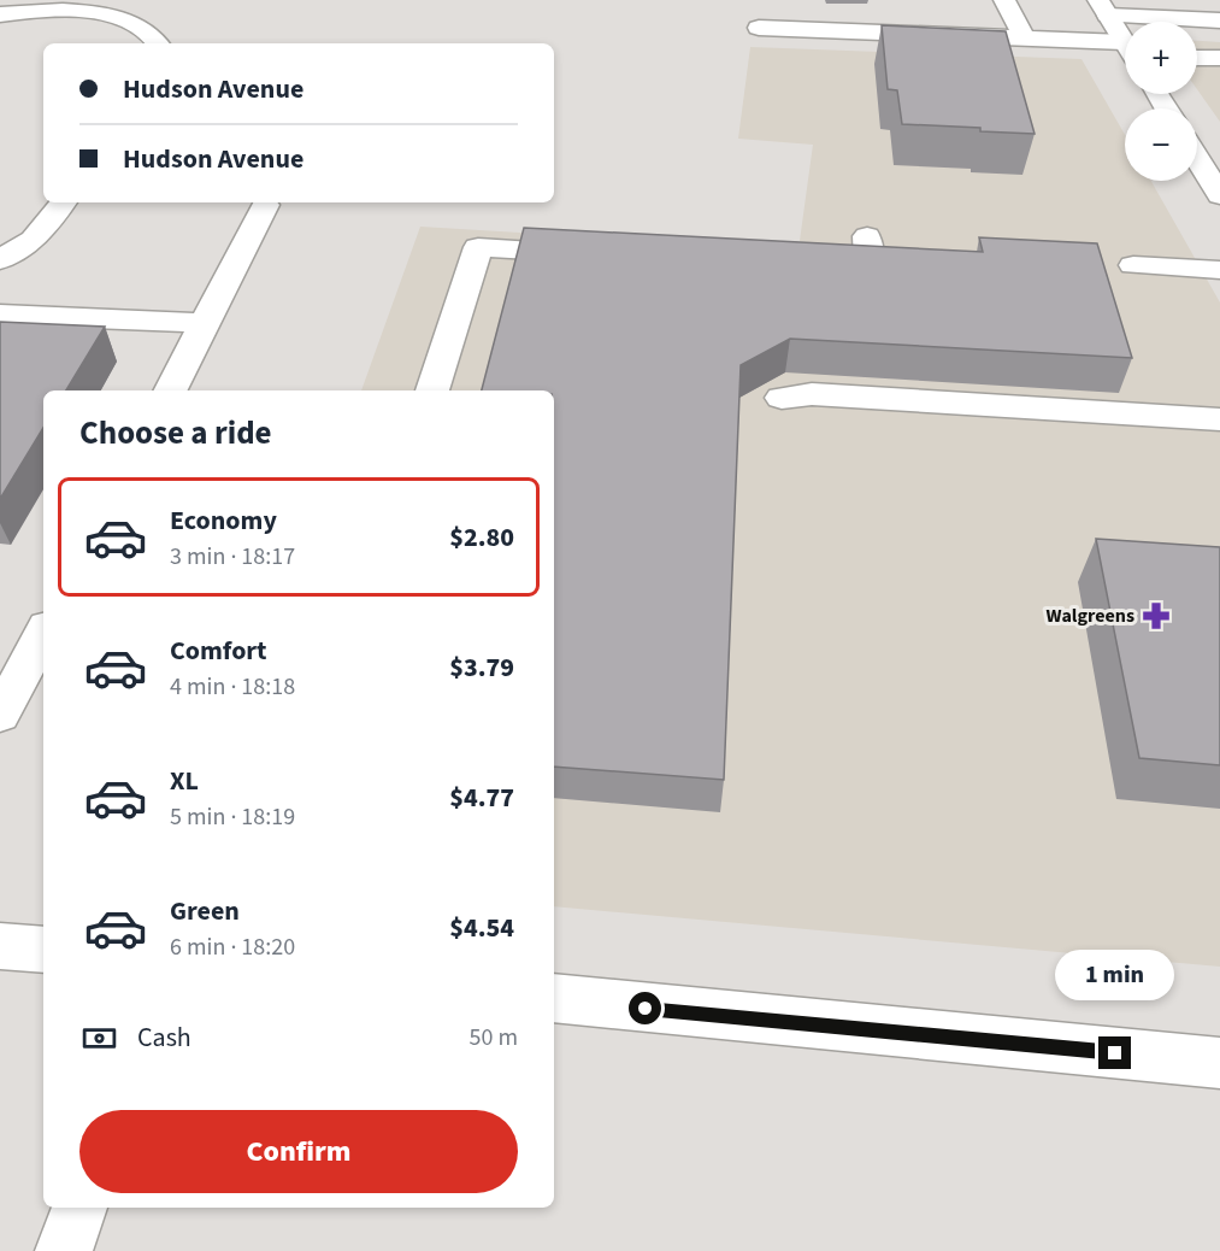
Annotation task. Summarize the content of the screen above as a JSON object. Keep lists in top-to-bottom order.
{
  "places": {
    "pharmacy": ["Walgreens"]
  },
  "page": {
    "map_buttons": ["+", "−"],
    "banner": ["Hudson Avenue", "Hudson Avenue"],
    "heading": "Choose a ride",
    "list": [
      {
        "name": "Economy",
        "note": "3 min · 18:17",
        "value": "$2.80"
      },
      {
        "name": "Comfort",
        "note": "4 min · 18:18",
        "value": "$3.79"
      },
      {
        "name": "XL",
        "note": "5 min · 18:19",
        "value": "$4.77"
      },
      {
        "name": "Green",
        "note": "6 min · 18:20",
        "value": "$4.54"
      }
    ],
    "bubble": "1 min",
    "pay": ["Cash", "50 m"],
    "buttons": "Confirm"
  }
}
